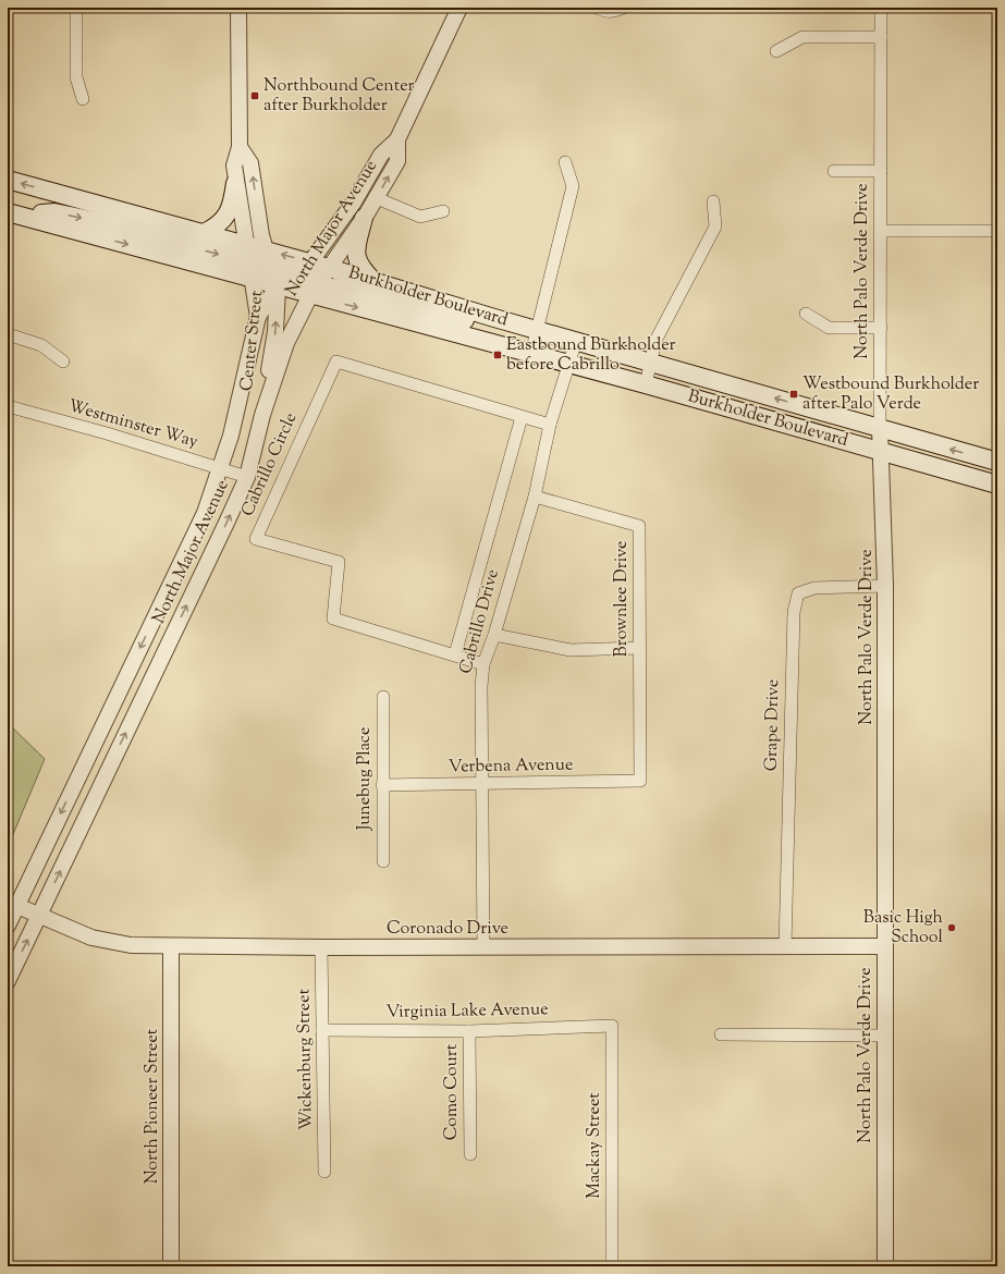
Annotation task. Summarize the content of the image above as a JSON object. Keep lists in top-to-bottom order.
{
  "streets": {
    "main road": ["Burkholder Boulevard"],
    "street": [
      "North Major Avenue",
      "North Palo Verde Drive",
      "Center Street",
      "Westminster Way",
      "Cabrillo Circle",
      "Brownlee Drive",
      "Cabrillo Drive",
      "Grape Drive",
      "Verbena Avenue",
      "Junebug Place",
      "Coronado Drive",
      "Virginia Lake Avenue",
      "Wickenburg Street",
      "Como Court",
      "North Pioneer Street",
      "Mackay Street"
    ]
  },
  "crossings": [
    ["North Major Avenue", "Burkholder Boulevard"],
    ["North Major Avenue", "Center Street"],
    ["North Major Avenue", "Westminster Way"],
    ["North Major Avenue", "Coronado Drive"],
    ["North Palo Verde Drive", "Burkholder Boulevard"],
    ["North Palo Verde Drive", "Grape Drive"],
    ["North Palo Verde Drive", "Coronado Drive"],
    ["Burkholder Boulevard", "Cabrillo Drive"],
    ["Cabrillo Circle", "Cabrillo Drive"],
    ["Brownlee Drive", "Cabrillo Drive"],
    ["Brownlee Drive", "Verbena Avenue"],
    ["Cabrillo Drive", "Verbena Avenue"],
    ["Cabrillo Drive", "Coronado Drive"],
    ["Grape Drive", "Coronado Drive"],
    ["Verbena Avenue", "Junebug Place"],
    ["Coronado Drive", "Wickenburg Street"],
    ["Coronado Drive", "North Pioneer Street"],
    ["Virginia Lake Avenue", "Wickenburg Street"],
    ["Virginia Lake Avenue", "Como Court"],
    ["Virginia Lake Avenue", "Mackay Street"]
  ],
  "places": {
    "transit": ["Northbound Center after Burkholder", "Eastbound Burkholder before Cabrillo", "Westbound Burkholder after Palo Verde"],
    "other": ["Basic High School"]
  }
}
